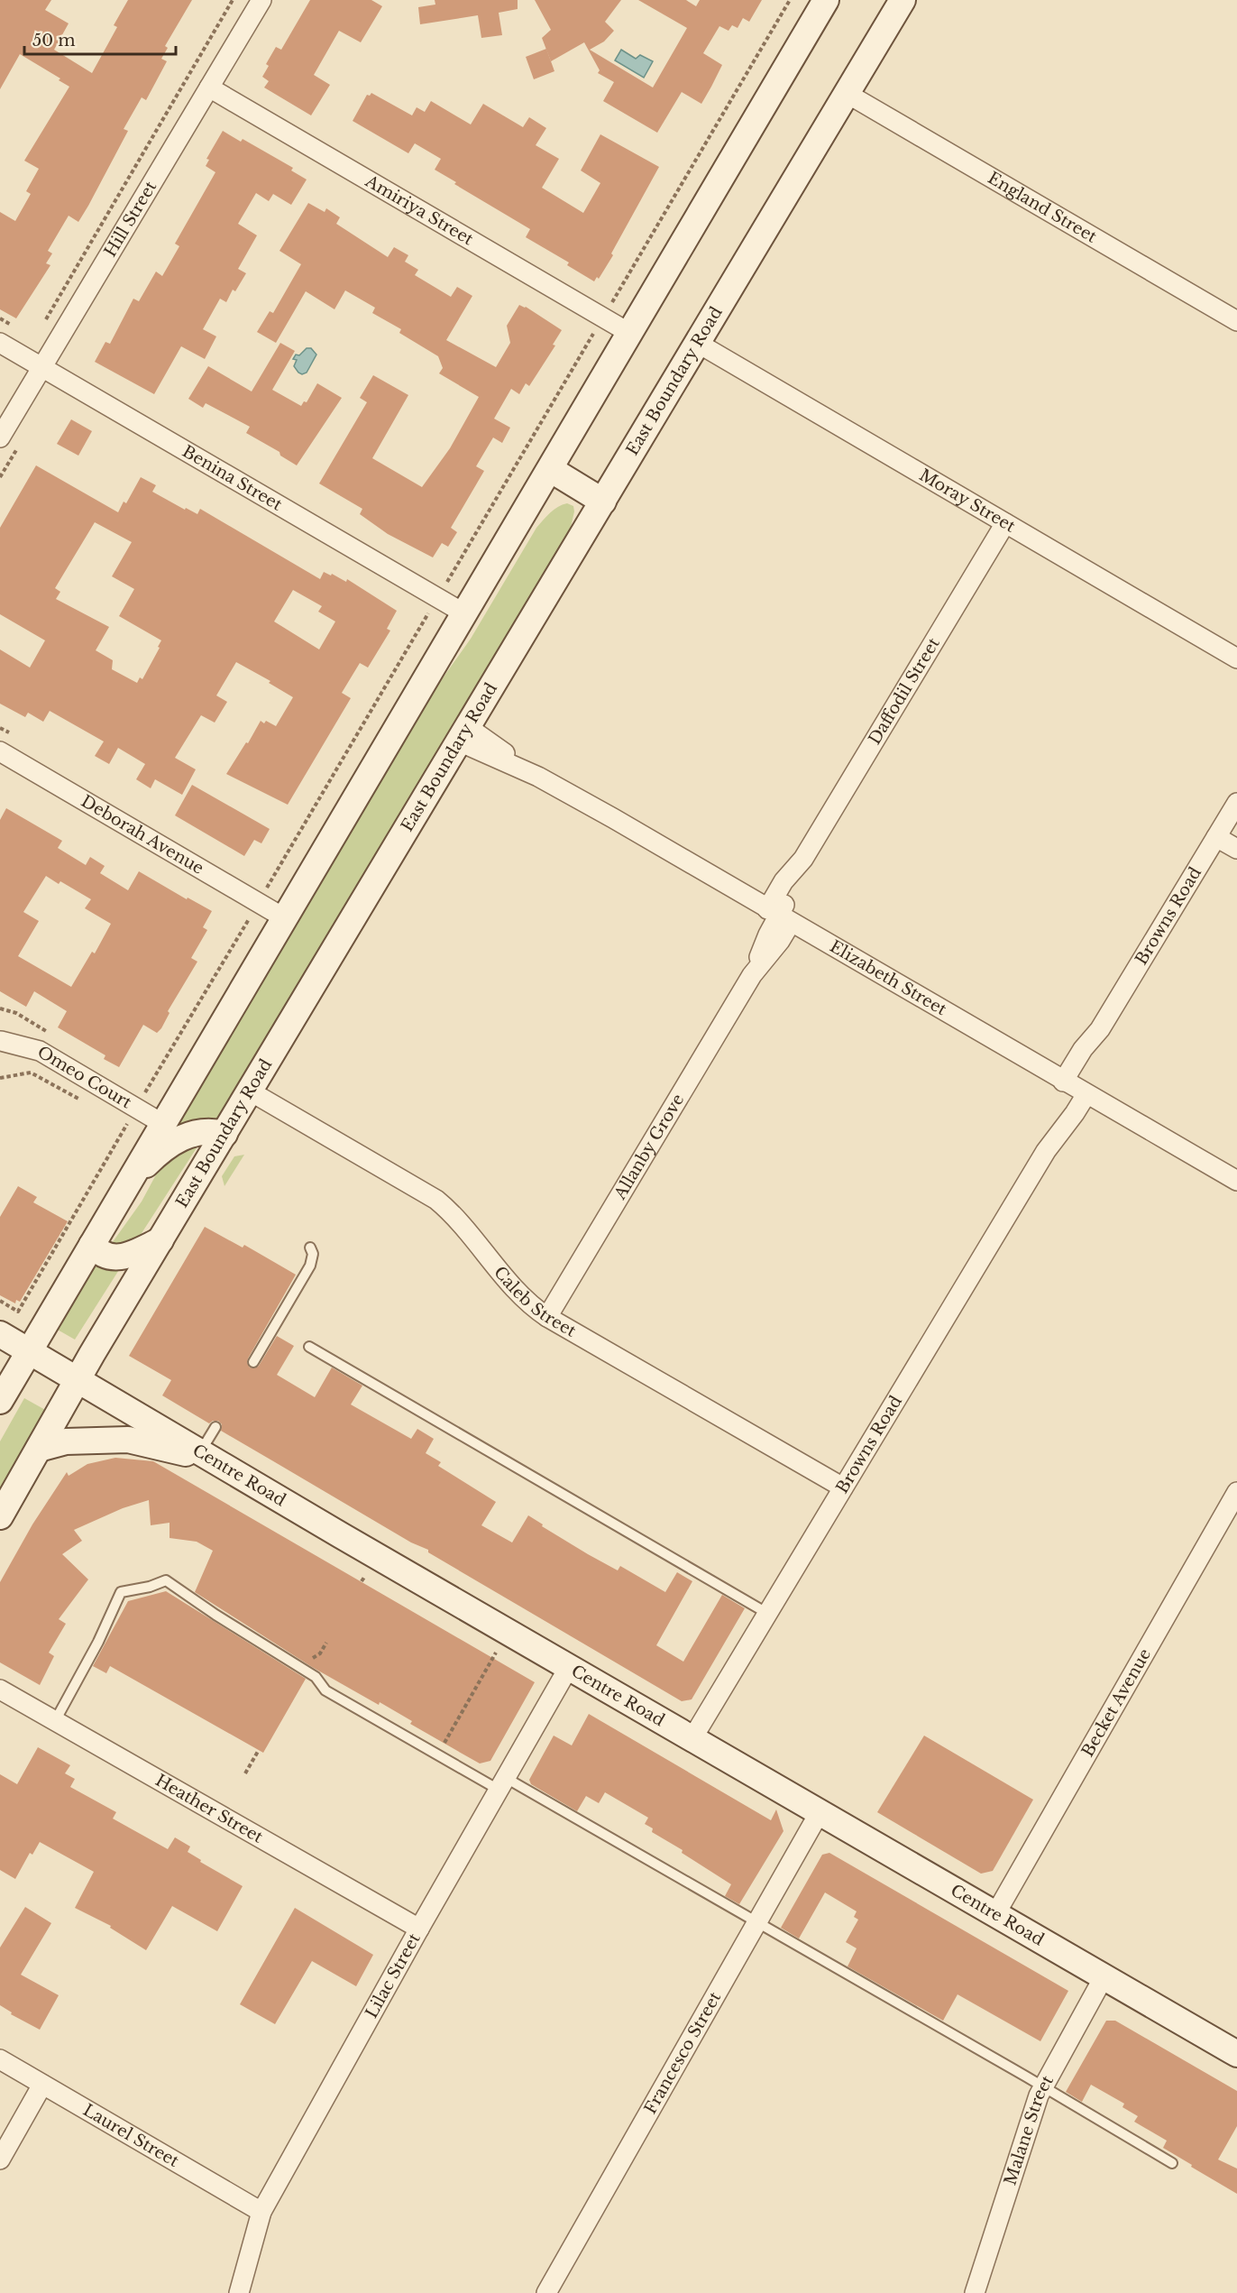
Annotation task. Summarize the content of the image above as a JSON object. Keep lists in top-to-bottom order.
{
  "streets": {
    "main road": ["East Boundary Road", "Centre Road"],
    "street": [
      "England Street",
      "Amiriya Street",
      "Hill Street",
      "Benina Street",
      "Moray Street",
      "Daffodil Street",
      "Deborah Avenue",
      "Browns Road",
      "Elizabeth Street",
      "Omeo Court",
      "Allanby Grove",
      "Caleb Street",
      "Becket Avenue",
      "Heather Street",
      "Lilac Street",
      "Francesco Street",
      "Malane Street",
      "Laurel Street"
    ]
  },
  "crossings": [
    ["England Street", "East Boundary Road"],
    ["Amiriya Street", "Hill Street"],
    ["Hill Street", "Benina Street"],
    ["East Boundary Road", "Moray Street"],
    ["East Boundary Road", "Elizabeth Street"],
    ["East Boundary Road", "Caleb Street"],
    ["East Boundary Road", "Centre Road"],
    ["Moray Street", "Daffodil Street"],
    ["Daffodil Street", "Elizabeth Street"],
    ["Daffodil Street", "Allanby Grove"],
    ["Browns Road", "Elizabeth Street"],
    ["Browns Road", "Caleb Street"],
    ["Browns Road", "Centre Road"],
    ["Elizabeth Street", "Allanby Grove"],
    ["Allanby Grove", "Caleb Street"],
    ["Centre Road", "Becket Avenue"],
    ["Centre Road", "Lilac Street"],
    ["Centre Road", "Francesco Street"],
    ["Centre Road", "Malane Street"],
    ["Heather Street", "Lilac Street"],
    ["Lilac Street", "Laurel Street"]
  ],
  "scale_bar": "50 m"
}
